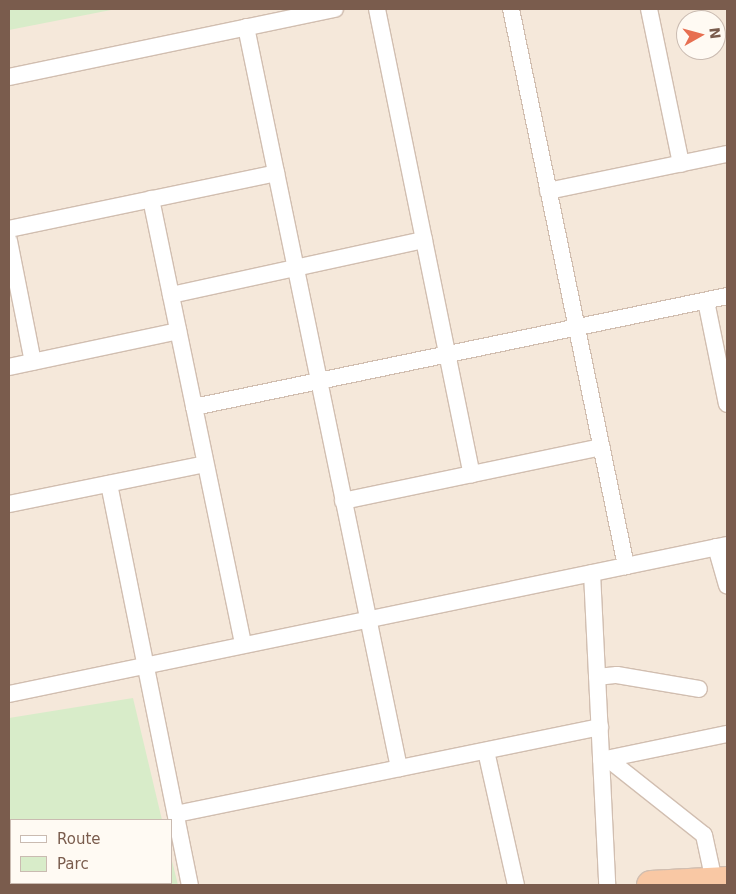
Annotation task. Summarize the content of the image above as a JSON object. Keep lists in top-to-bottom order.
{
  "legend": ["Route", "Parc"],
  "north": "right"
}
